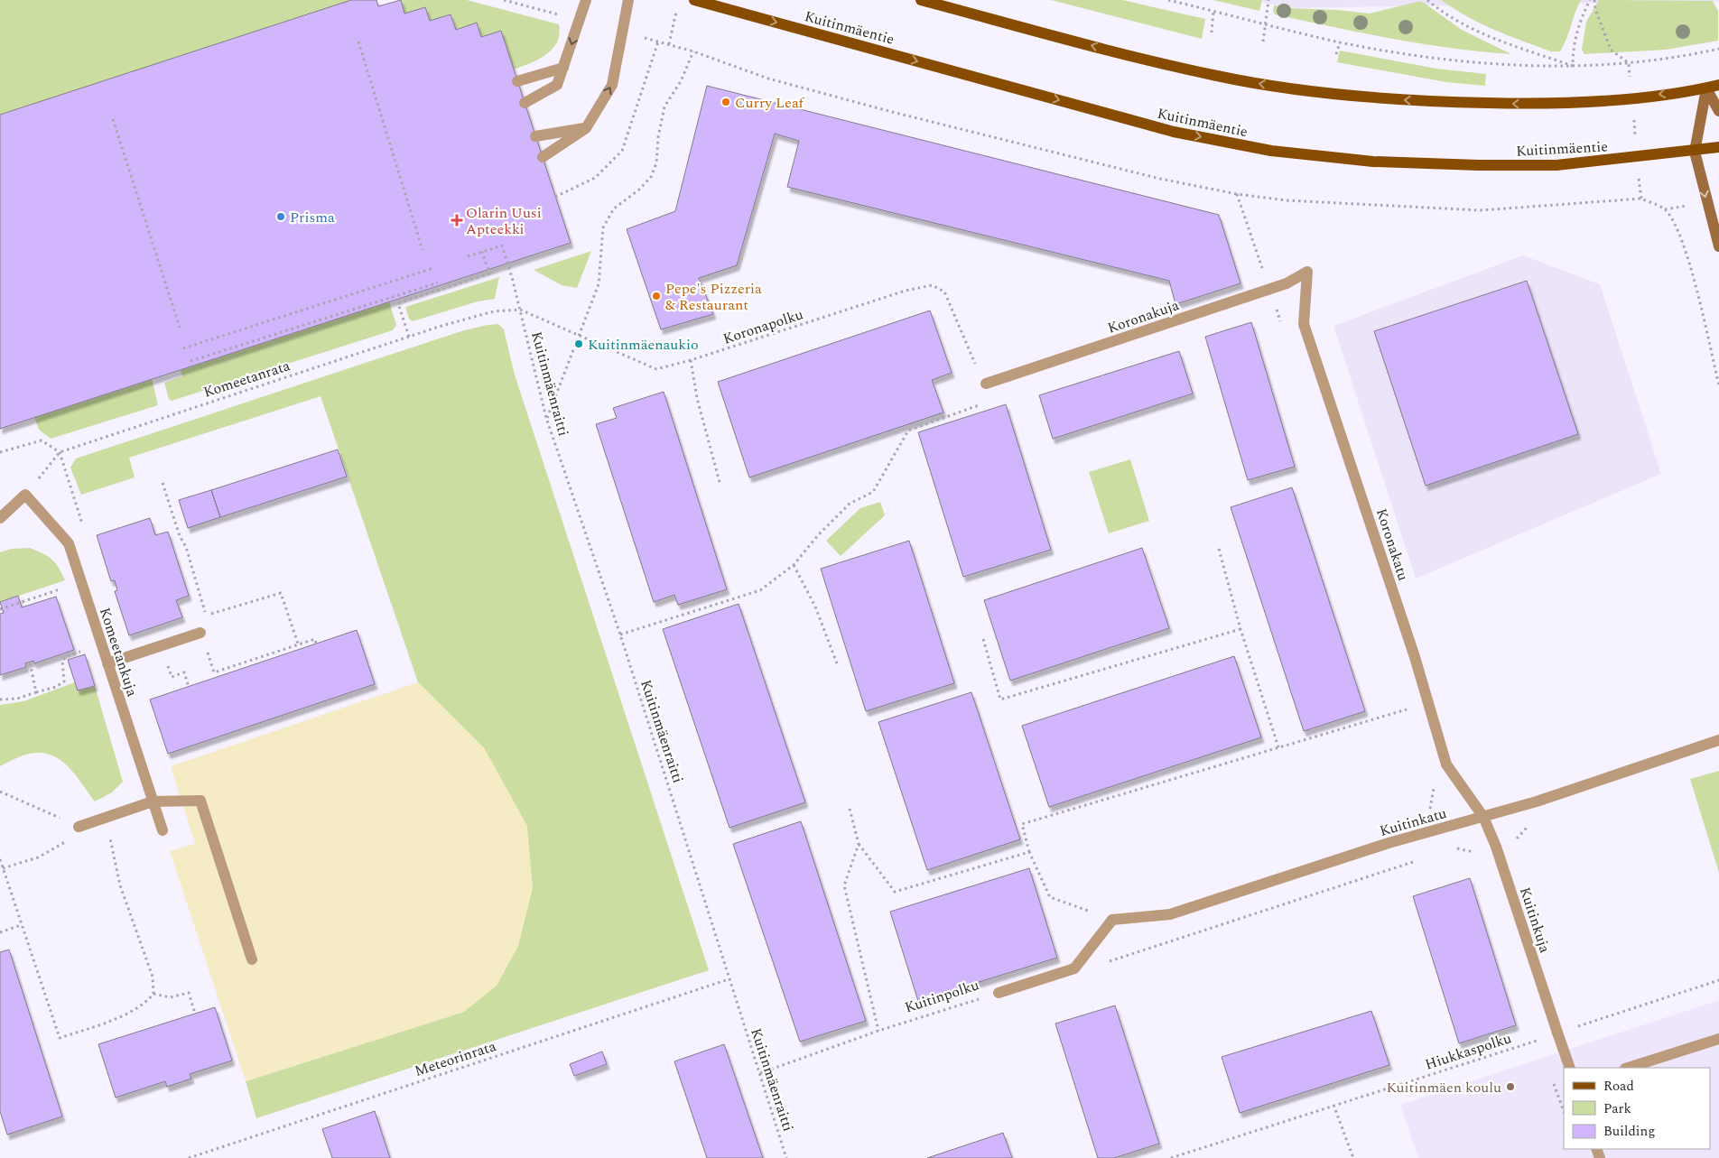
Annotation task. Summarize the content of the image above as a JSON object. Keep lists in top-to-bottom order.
{
  "streets": {
    "main road": ["Kuitinmäentie"],
    "street": [
      "Koronakuja",
      "Koronakatu",
      "Komeetankuja",
      "Kuitinkatu",
      "Kuitinkuja",
      "Kuitinpolku"
    ],
    "path": [
      "Koronapolku",
      "Komeetanrata",
      "Kuitinmäenraitti",
      "Hiukkaspolku",
      "Meteorinrata"
    ]
  },
  "crossings": [
    ["Koronakuja", "Koronapolku"],
    ["Koronakuja", "Koronakatu"],
    ["Koronapolku", "Komeetanrata"],
    ["Koronapolku", "Kuitinmäenraitti"],
    ["Kuitinmäenraitti", "Kuitinpolku"],
    ["Kuitinmäenraitti", "Meteorinrata"],
    ["Koronakatu", "Kuitinkatu"],
    ["Koronakatu", "Kuitinkuja"],
    ["Kuitinkatu", "Kuitinkuja"],
    ["Kuitinkuja", "Hiukkaspolku"]
  ],
  "places": {
    "other": [
      "Curry Leaf",
      "Prisma",
      "Pepe's Pizzeria & Restaurant",
      "Kuitinmäenaukio",
      "Kuitinmäen koulu"
    ],
    "health": ["Olarin Uusi Apteekki"]
  },
  "legend": ["Road", "Park", "Building"]
}
